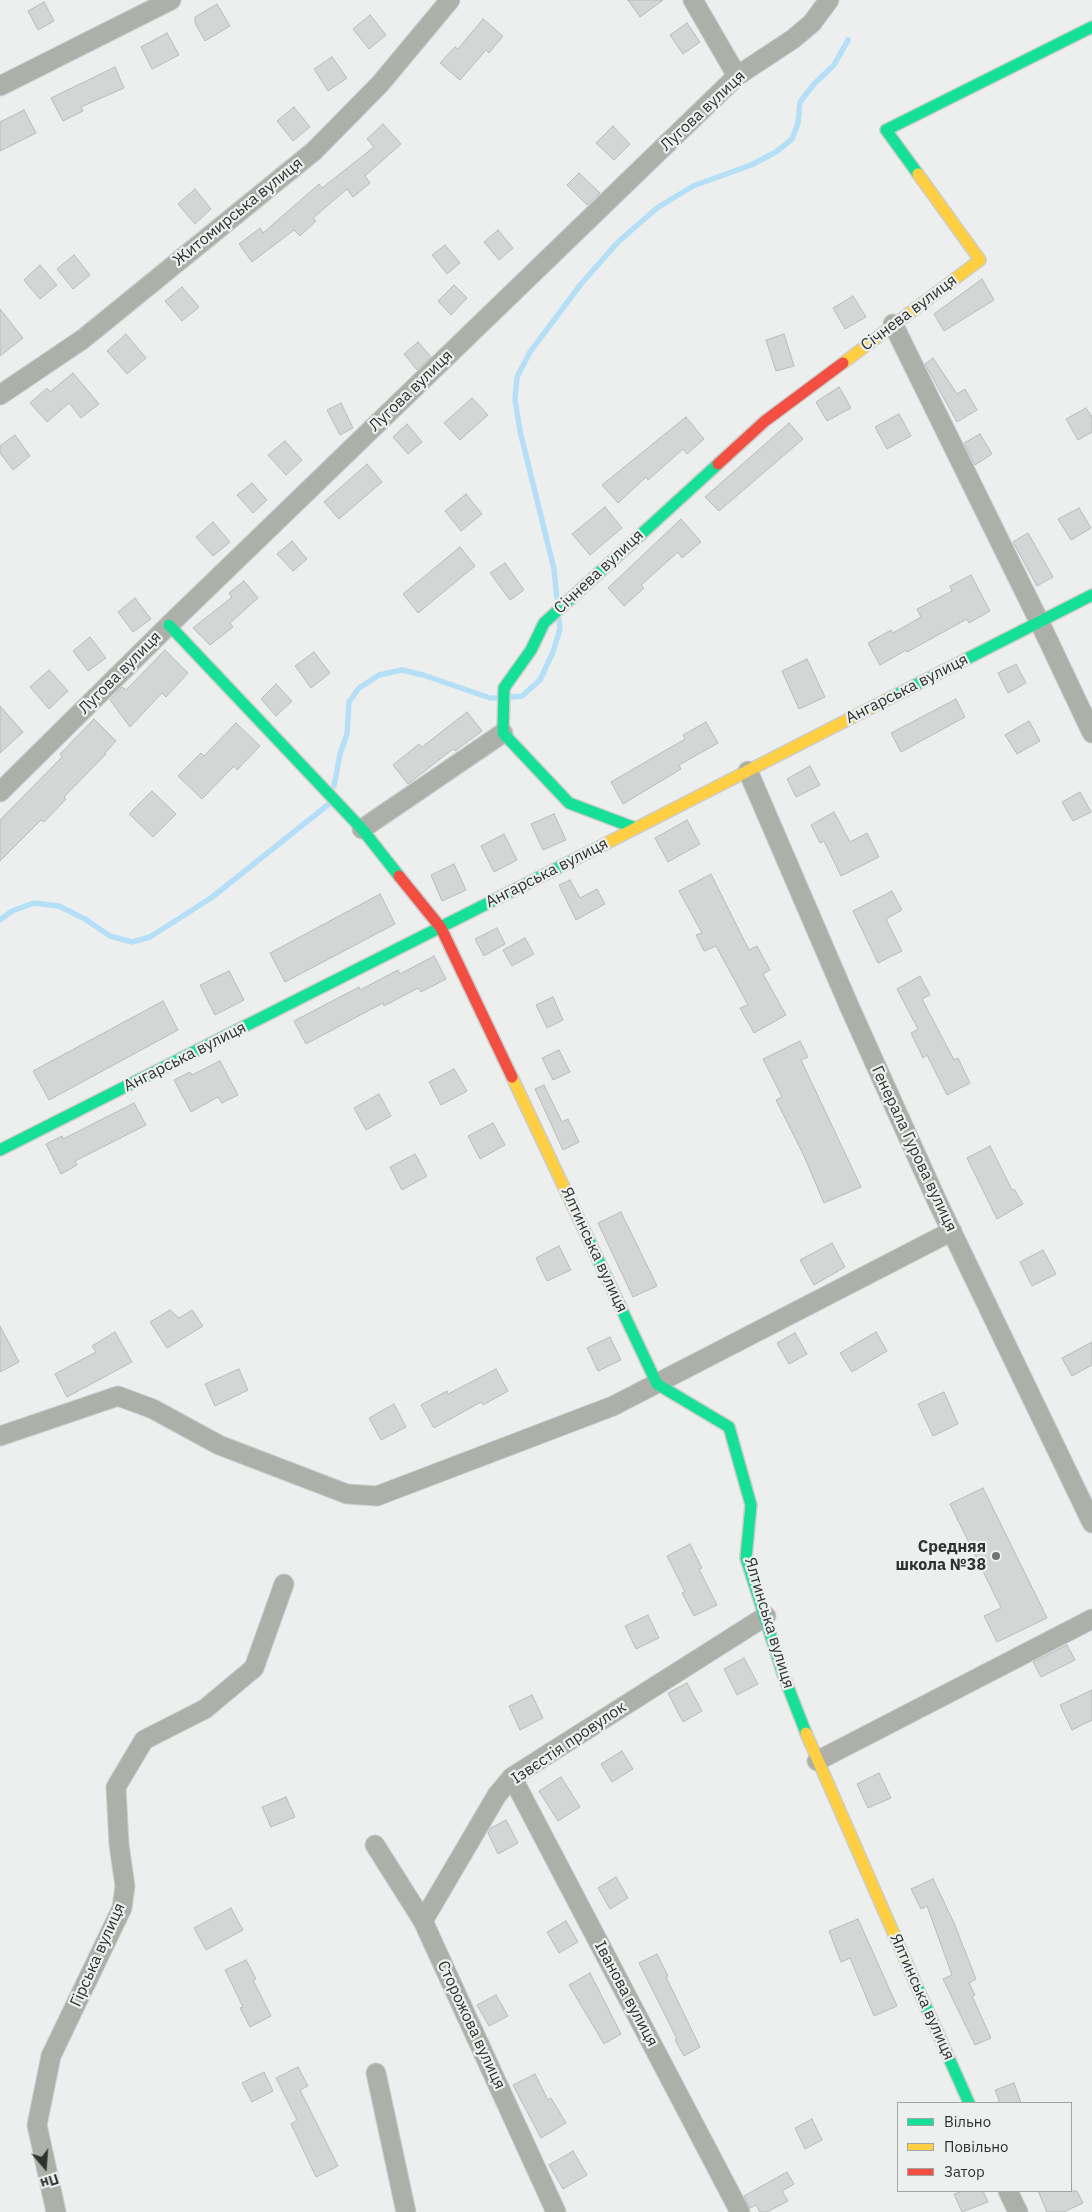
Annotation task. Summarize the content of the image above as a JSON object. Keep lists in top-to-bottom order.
{
  "streets": {
    "street": [
      "Лугова вулиця",
      "Житомирська вулиця",
      "Січнева вулиця",
      "Ангарська вулиця",
      "Генерала Гурова вулиця",
      "Ялтинська вулиця",
      "Ізвєстія провулок",
      "Гірська вулиця",
      "Іванова вулиця",
      "Сторожова вулиця"
    ]
  },
  "crossings": [
    ["Лугова вулиця", "Ялтинська вулиця"],
    ["Ангарська вулиця", "Генерала Гурова вулиця"],
    ["Ангарська вулиця", "Ялтинська вулиця"],
    ["Ялтинська вулиця", "Ізвєстія провулок"],
    ["Ізвєстія провулок", "Іванова вулиця"],
    ["Ізвєстія провулок", "Сторожова вулиця"]
  ],
  "places": ["Средняя школа №38"],
  "legend": ["Вільно", "Повільно", "Затор"],
  "north": "bottom"
}
